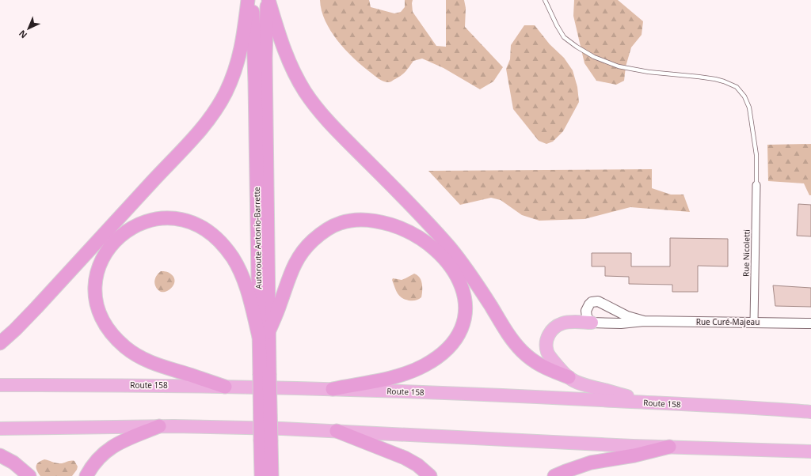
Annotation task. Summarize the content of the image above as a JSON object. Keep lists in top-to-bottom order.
{
  "streets": {
    "highway": ["Autoroute Antonio-Barrette", "Route 158"],
    "street": ["Rue Nicoletti", "Rue Curé-Majeau"]
  },
  "crossings": [
    ["Rue Nicoletti", "Rue Curé-Majeau"]
  ],
  "north": "bottom left"
}
